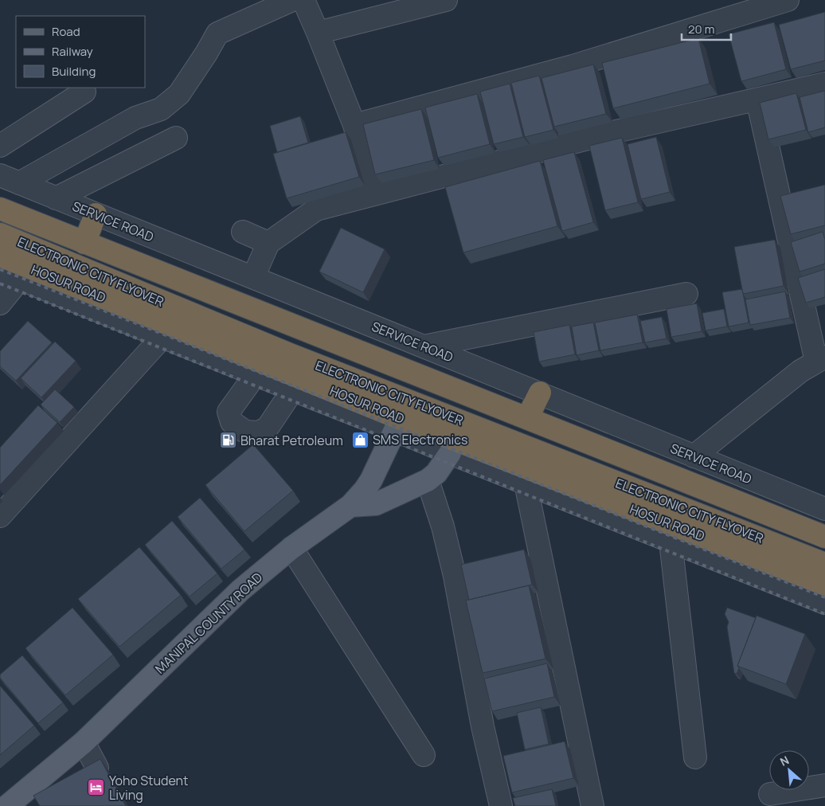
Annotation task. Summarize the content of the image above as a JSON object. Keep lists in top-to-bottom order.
{
  "streets": {
    "highway": ["ELECTRONIC CITY FLYOVER", "HOSUR ROAD"],
    "main road": ["MANIPAL COUNTY ROAD"],
    "street": ["SERVICE ROAD"]
  },
  "crossings": [
    ["HOSUR ROAD", "MANIPAL COUNTY ROAD"]
  ],
  "places": {
    "shop": ["SMS Electronics"],
    "fuel station": ["Bharat Petroleum"],
    "hotel": ["Yoho Student Living"]
  },
  "legend": ["Road", "Railway", "Building"],
  "scale_bar": "20 m",
  "north": "top left"
}
